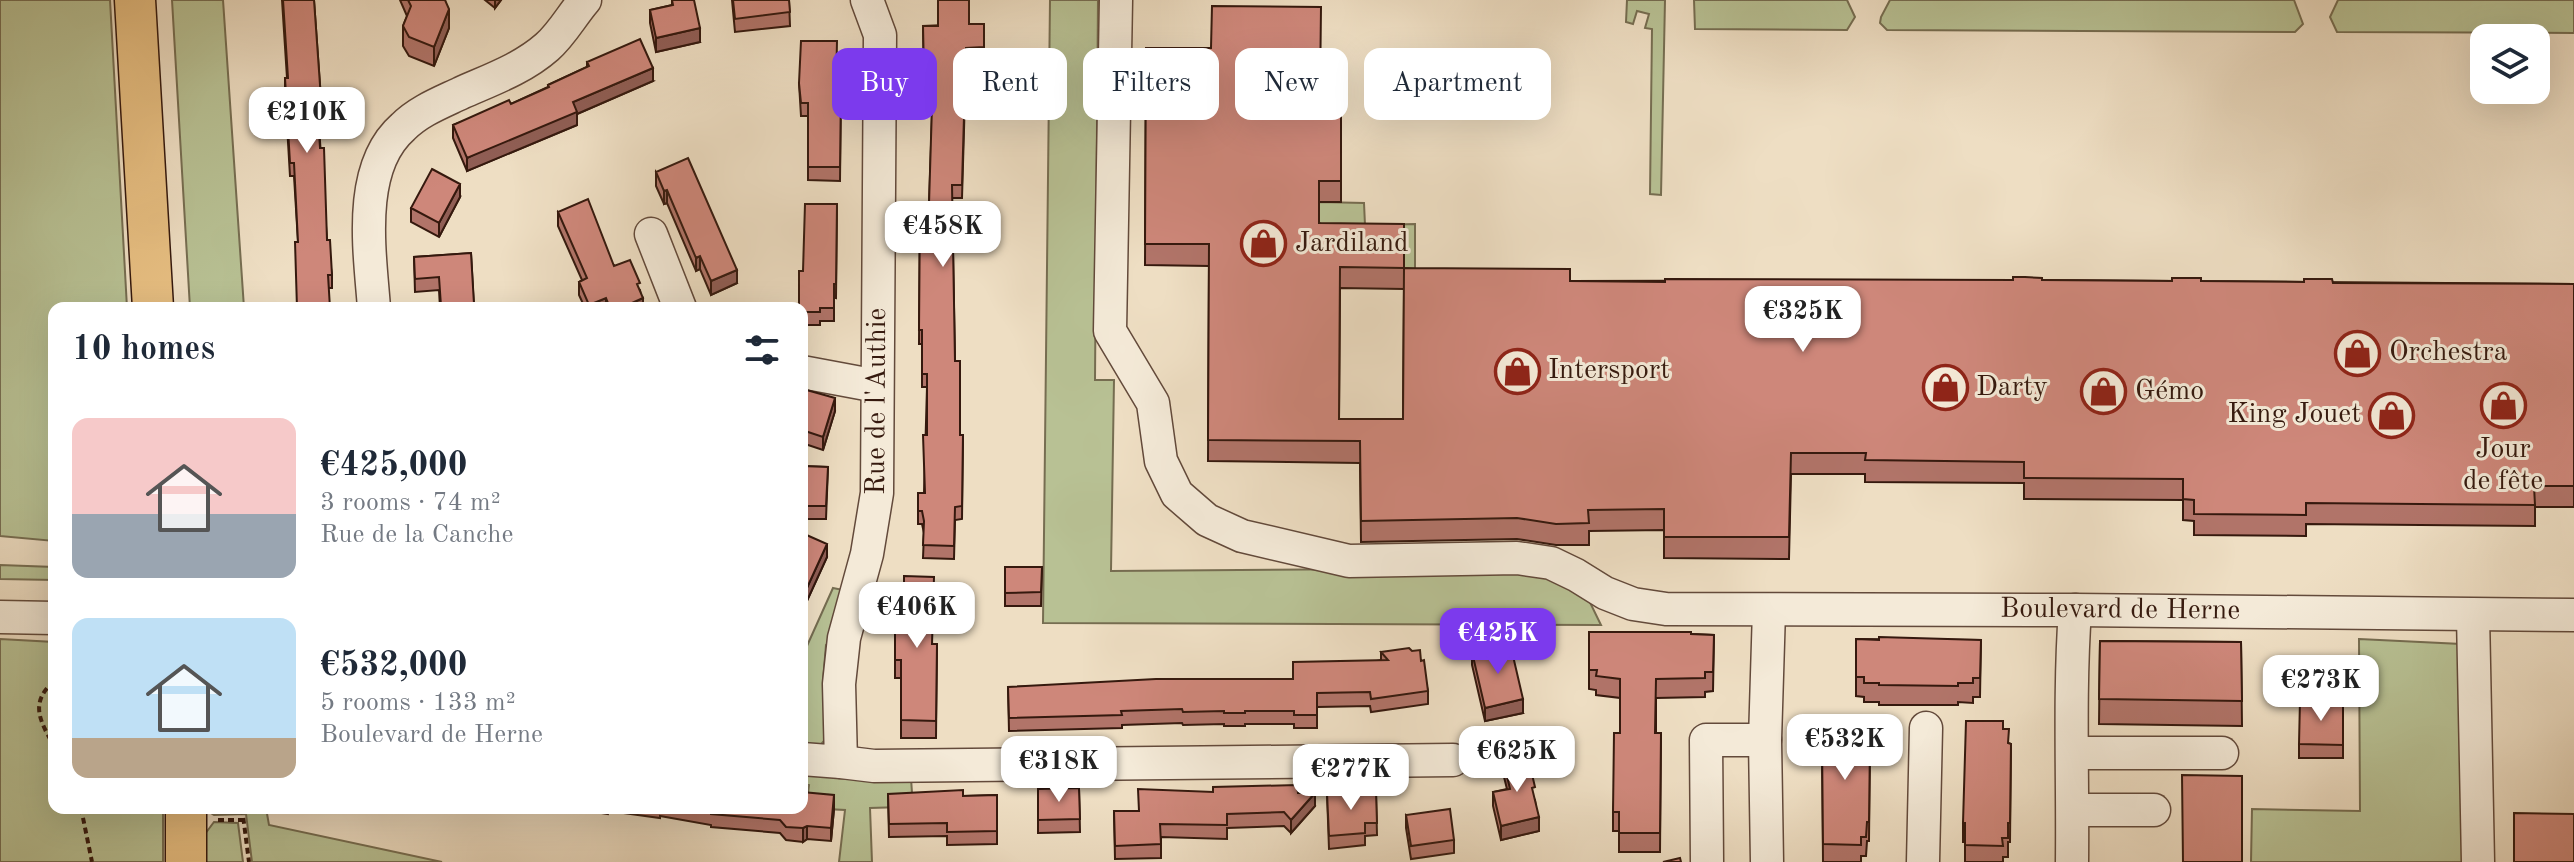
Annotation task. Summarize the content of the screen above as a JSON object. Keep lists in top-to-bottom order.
{
  "streets": {
    "street": ["Rue de l'Authie", "Boulevard de Herne"]
  },
  "places": {
    "shop": [
      "Jardiland",
      "Orchestra",
      "Intersport",
      "Darty",
      "Gémo",
      "Jour de fête",
      "King Jouet"
    ]
  },
  "page": {
    "chip": [
      "Buy",
      "Rent",
      "Filters",
      "New",
      "Apartment"
    ],
    "price": [
      "€210K",
      "€458K",
      "€325K",
      "€406K",
      "€425K",
      "€273K",
      "€532K",
      "€625K",
      "€318K",
      "€277K"
    ],
    "heading": "10 homes",
    "list": [
      {
        "name": "€425,000",
        "note": "3 rooms · 74 m² · Rue de la Canche"
      },
      {
        "name": "€532,000",
        "note": "5 rooms · 133 m² · Boulevard de Herne"
      }
    ]
  }
}
